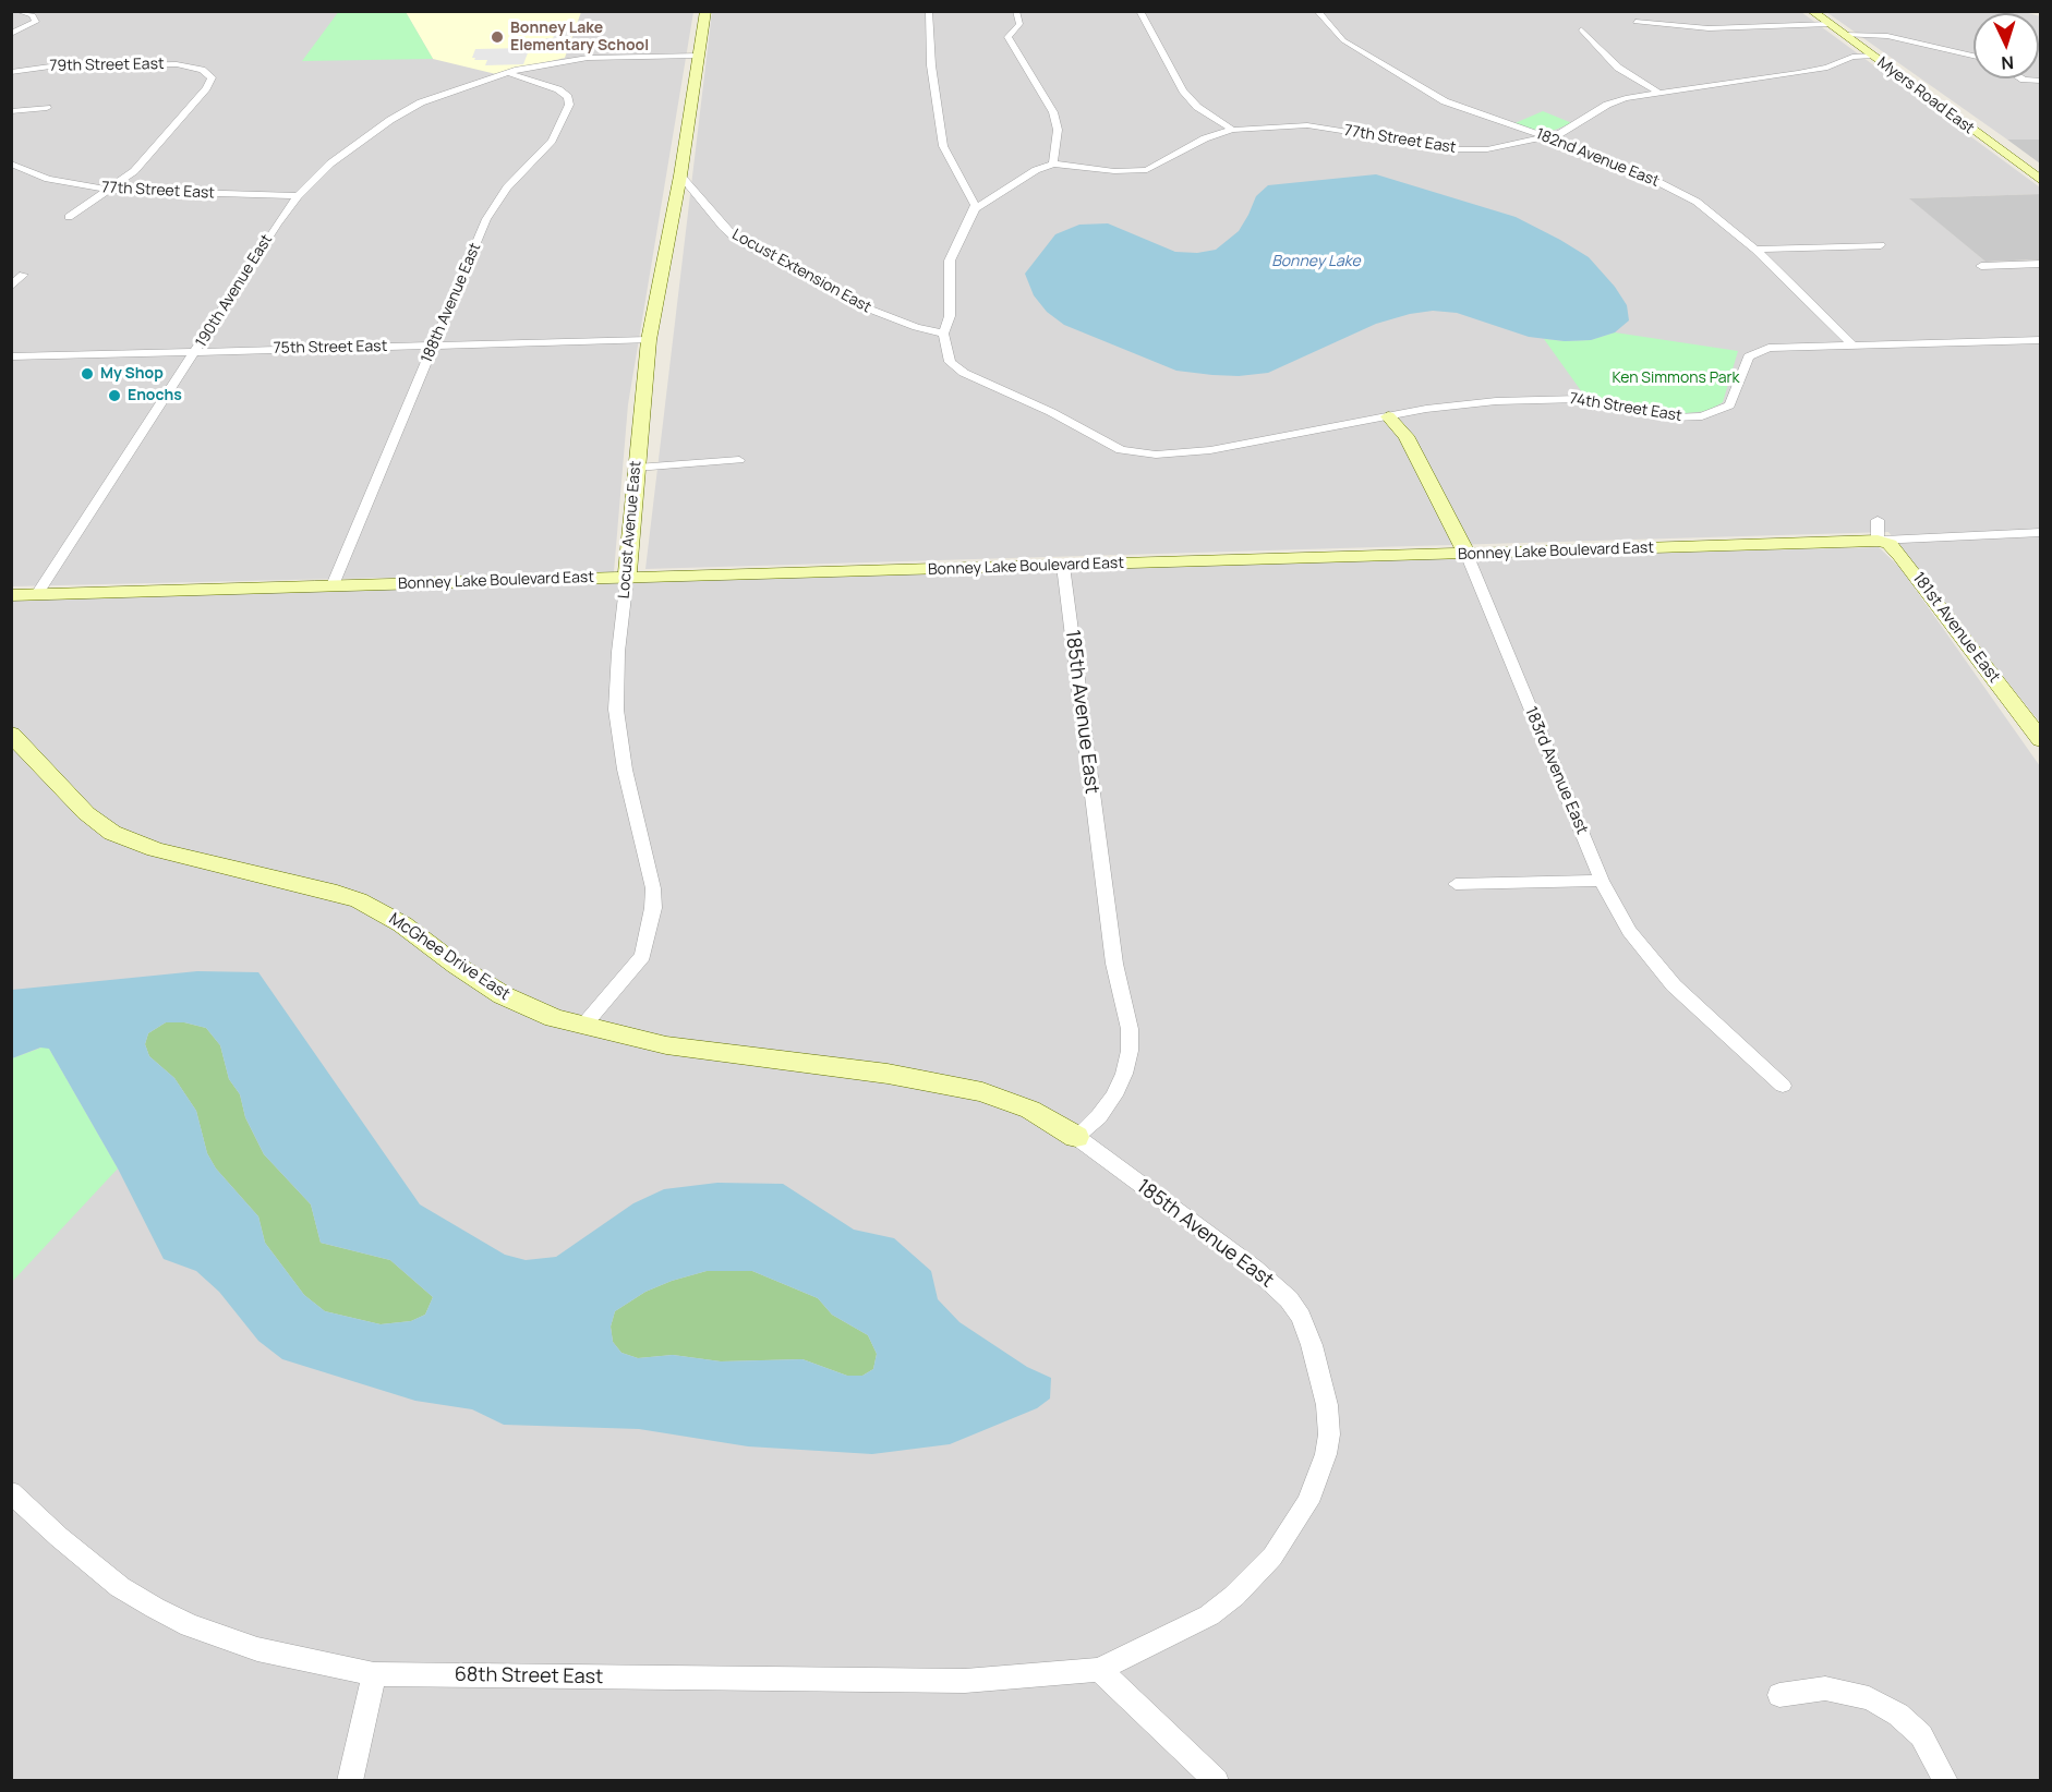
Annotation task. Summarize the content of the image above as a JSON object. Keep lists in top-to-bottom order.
{
  "streets": {
    "street": [
      "79th Street East",
      "Myers Road East",
      "77th Street East",
      "182nd Avenue East",
      "Locust Extension East",
      "190th Avenue East",
      "188th Avenue East",
      "75th Street East",
      "74th Street East",
      "Locust Avenue East",
      "Bonney Lake Boulevard East",
      "181st Avenue East",
      "185th Avenue East",
      "183rd Avenue East",
      "McGhee Drive East",
      "68th Street East"
    ]
  },
  "crossings": [
    ["79th Street East", "77th Street East"],
    ["Myers Road East", "77th Street East"],
    ["77th Street East", "182nd Avenue East"],
    ["77th Street East", "190th Avenue East"],
    ["182nd Avenue East", "74th Street East"],
    ["Locust Extension East", "74th Street East"],
    ["Locust Extension East", "Locust Avenue East"],
    ["190th Avenue East", "188th Avenue East"],
    ["190th Avenue East", "75th Street East"],
    ["190th Avenue East", "Locust Avenue East"],
    ["190th Avenue East", "Bonney Lake Boulevard East"],
    ["188th Avenue East", "75th Street East"],
    ["188th Avenue East", "Bonney Lake Boulevard East"],
    ["75th Street East", "Locust Avenue East"],
    ["74th Street East", "183rd Avenue East"],
    ["Locust Avenue East", "Bonney Lake Boulevard East"],
    ["Locust Avenue East", "McGhee Drive East"],
    ["Bonney Lake Boulevard East", "181st Avenue East"],
    ["Bonney Lake Boulevard East", "185th Avenue East"],
    ["Bonney Lake Boulevard East", "183rd Avenue East"],
    ["185th Avenue East", "McGhee Drive East"],
    ["185th Avenue East", "68th Street East"]
  ],
  "water": ["Bonney Lake"],
  "parks": ["Ken Simmons Park"],
  "places": ["Bonney Lake Elementary School", "My Shop", "Enochs"],
  "north": "bottom"
}
